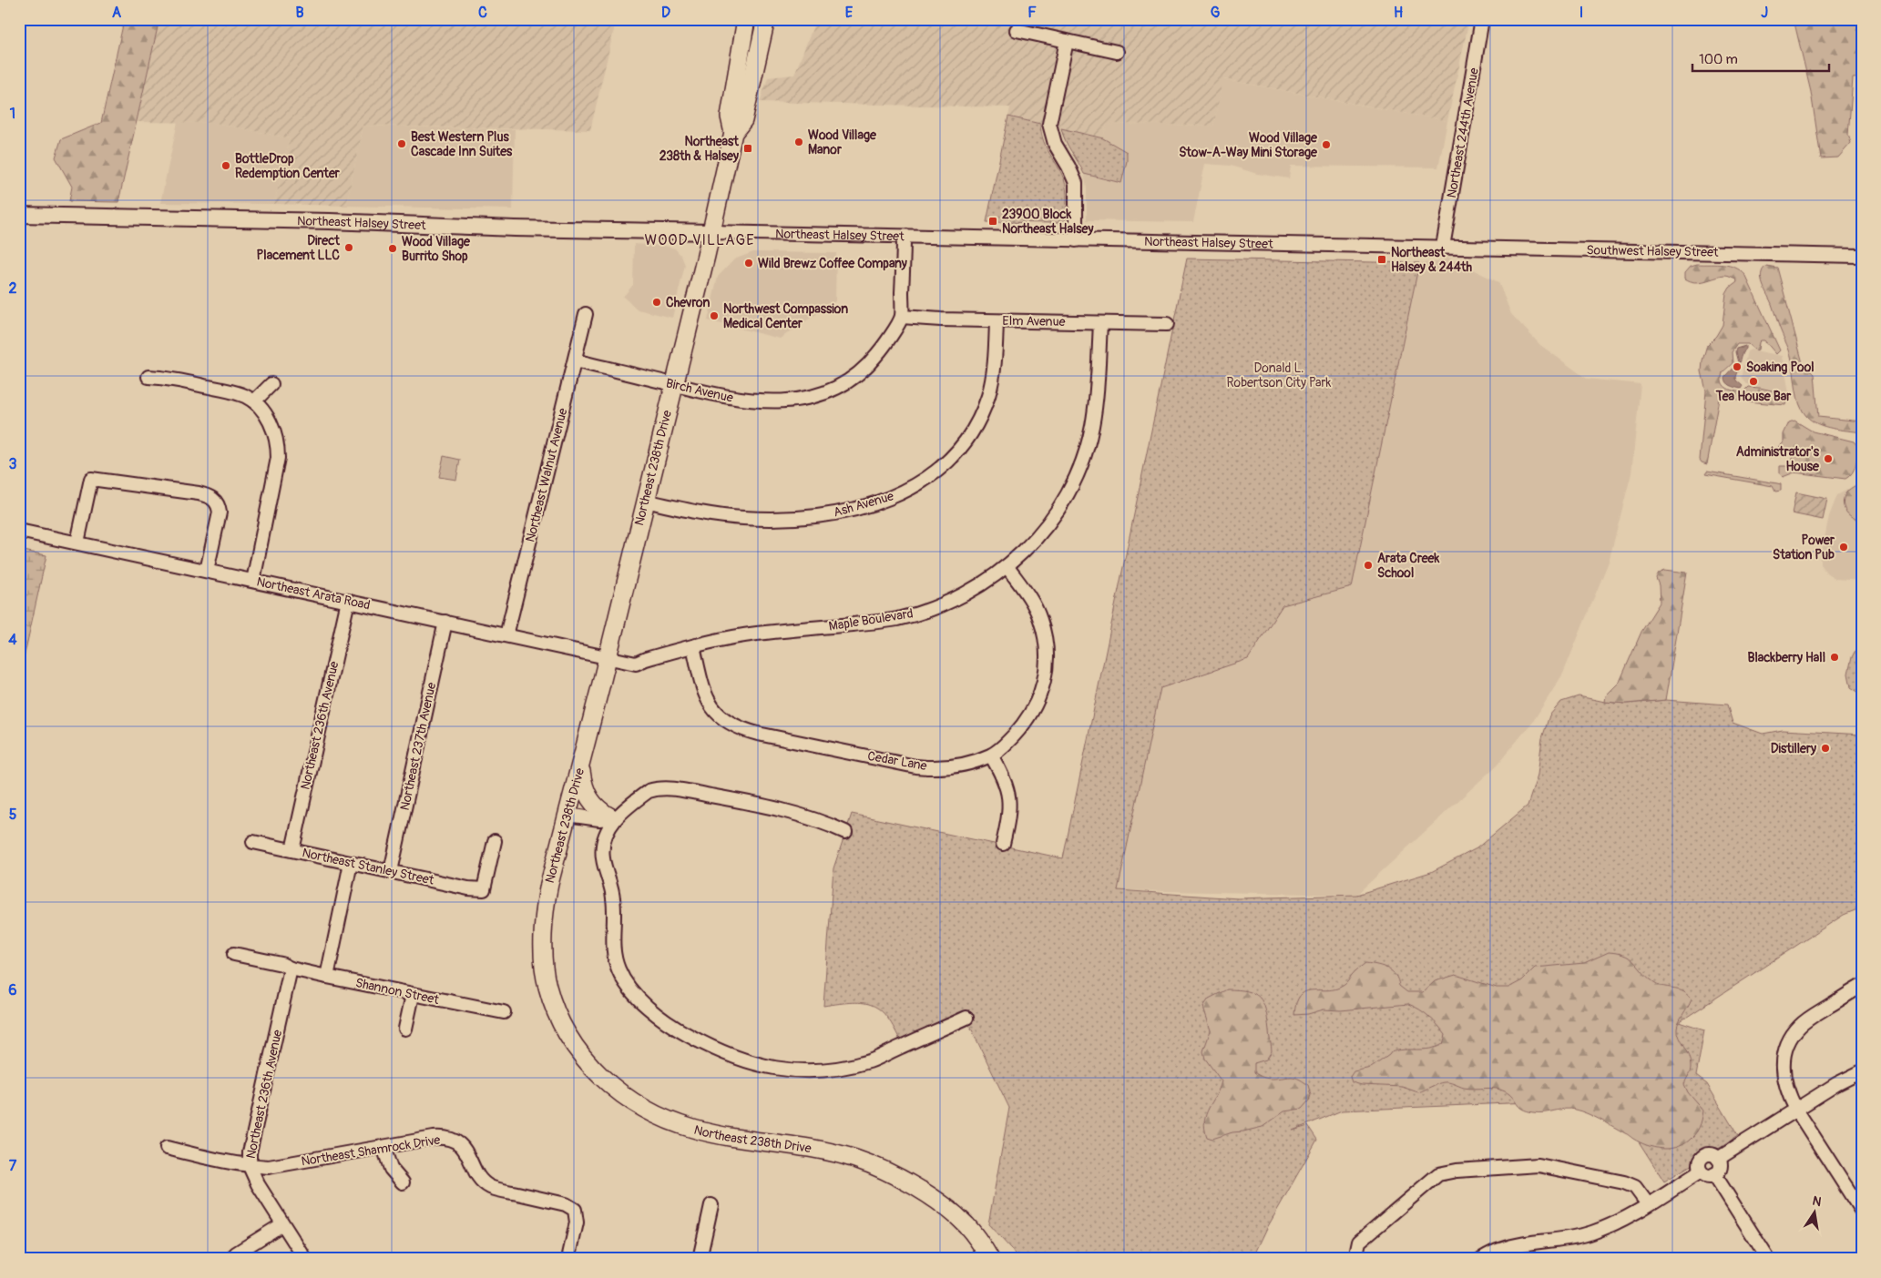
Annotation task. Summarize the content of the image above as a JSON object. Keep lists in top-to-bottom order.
{
  "streets": {
    "highway": ["Northeast 238th Drive"],
    "main road": ["Northeast Halsey Street"],
    "street": [
      "Northeast 244th Avenue",
      "Southwest Halsey Street",
      "Elm Avenue",
      "Birch Avenue",
      "Northeast Walnut Avenue",
      "Ash Avenue",
      "Northeast Arata Road",
      "Maple Boulevard",
      "Northeast 236th Avenue",
      "Northeast 237th Avenue",
      "Cedar Lane",
      "Northeast Stanley Street",
      "Shannon Street",
      "Northeast Shamrock Drive"
    ]
  },
  "crossings": [
    ["Northeast 244th Avenue", "Northeast Halsey Street"],
    ["Northeast 244th Avenue", "Southwest Halsey Street"],
    ["Northeast Halsey Street", "Southwest Halsey Street"],
    ["Northeast Halsey Street", "Northeast 238th Drive"],
    ["Elm Avenue", "Birch Avenue"],
    ["Elm Avenue", "Ash Avenue"],
    ["Elm Avenue", "Maple Boulevard"],
    ["Birch Avenue", "Northeast 238th Drive"],
    ["Birch Avenue", "Northeast Walnut Avenue"],
    ["Northeast 238th Drive", "Ash Avenue"],
    ["Northeast 238th Drive", "Northeast Arata Road"],
    ["Northeast 238th Drive", "Maple Boulevard"],
    ["Northeast Walnut Avenue", "Northeast Arata Road"],
    ["Northeast Arata Road", "Maple Boulevard"],
    ["Northeast Arata Road", "Northeast 236th Avenue"],
    ["Northeast Arata Road", "Northeast 237th Avenue"],
    ["Maple Boulevard", "Cedar Lane"],
    ["Northeast 236th Avenue", "Northeast Stanley Street"],
    ["Northeast 236th Avenue", "Shannon Street"],
    ["Northeast 236th Avenue", "Northeast Shamrock Drive"],
    ["Northeast 237th Avenue", "Northeast Stanley Street"]
  ],
  "districts": ["WOOD VILLAGE"],
  "parks": ["Donald L. Robertson City Park"],
  "places": {
    "other": [
      "Wood Village Manor",
      "Best Western Plus Cascade Inn Suites",
      "Wood Village Stow-A-Way Mini Storage",
      "BottleDrop Redemption Center",
      "Direct Placement LLC",
      "Wood Village Burrito Shop",
      "Wild Brewz Coffee Company",
      "Chevron",
      "Northwest Compassion Medical Center",
      "Soaking Pool",
      "Tea House Bar",
      "Administrator's House",
      "Power Station Pub",
      "Arata Creek School",
      "Blackberry Hall",
      "Distillery"
    ],
    "transit": ["Northeast 238th & Halsey", "23900 Block Northeast Halsey", "Northeast Halsey & 244th"]
  },
  "scale_bar": "100 m",
  "north": "top",
  "grid": {
    "columns": [
      "A",
      "B",
      "C",
      "D",
      "E",
      "F",
      "G",
      "H",
      "I",
      "J"
    ],
    "rows": [
      "1",
      "2",
      "3",
      "4",
      "5",
      "6",
      "7"
    ]
  }
}
